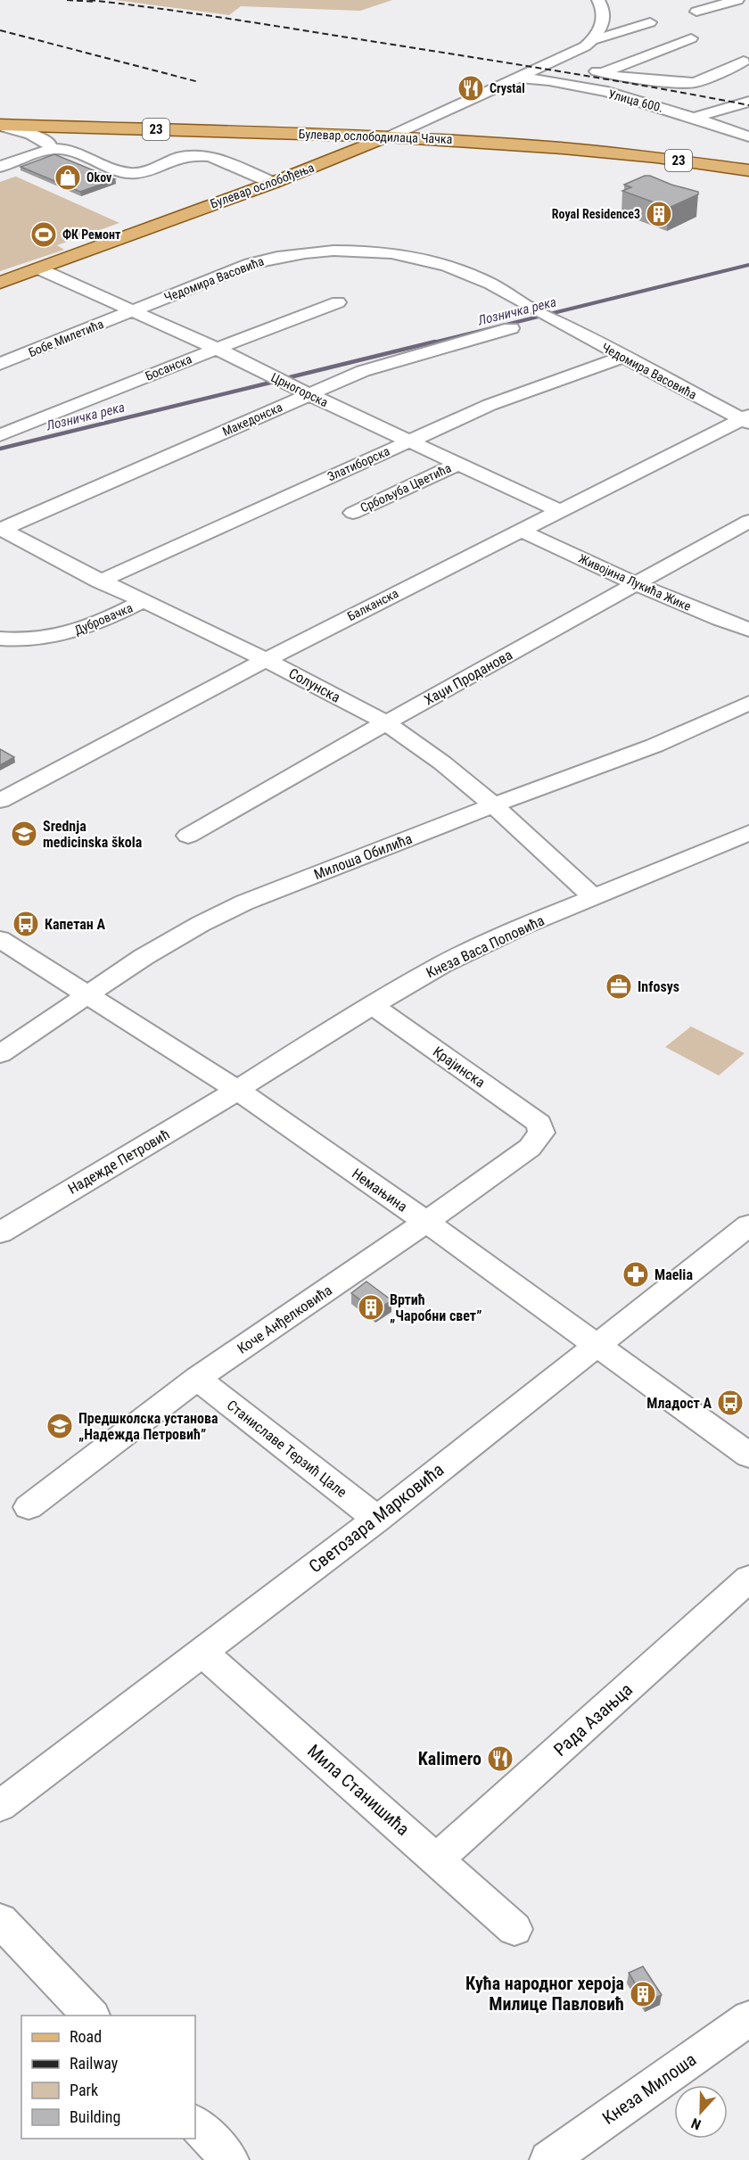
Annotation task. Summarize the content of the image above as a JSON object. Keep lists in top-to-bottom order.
{
  "streets": {
    "main road": ["23", "Булевар ослободилаца Чачка", "Булевар ослобођења"],
    "street": [
      "Улица 600.",
      "Чедомира Васовића",
      "Бобе Милетића",
      "Босанска",
      "Црногорска",
      "Македонска",
      "Златиборска",
      "Србољуба Цветића",
      "Живојина Лукића Жике",
      "Балканска",
      "Дубровачка",
      "Хаџи Проданова",
      "Солунска",
      "Милоша Обилића",
      "Кнеза Васа Поповића",
      "Крајинска",
      "Надежде Петровић",
      "Немањина",
      "Коче Анђелковића",
      "Станиславе Терзић Цале",
      "Светозара Марковића",
      "Рада Азањца",
      "Мила Станишића",
      "Кнеза Милоша"
    ]
  },
  "crossings": [
    ["Улица 600.", "Булевар ослобођења"],
    ["Булевар ослободилаца Чачка", "Булевар ослобођења"],
    ["Булевар ослобођења", "Црногорска"],
    ["Чедомира Васовића", "Бобе Милетића"],
    ["Чедомира Васовића", "Црногорска"],
    ["Чедомира Васовића", "Златиборска"],
    ["Чедомира Васовића", "Балканска"],
    ["Бобе Милетића", "Црногорска"],
    ["Босанска", "Црногорска"],
    ["Црногорска", "Македонска"],
    ["Црногорска", "Златиборска"],
    ["Црногорска", "Србољуба Цветића"],
    ["Црногорска", "Балканска"],
    ["Македонска", "Солунска"],
    ["Златиборска", "Солунска"],
    ["Живојина Лукића Жике", "Балканска"],
    ["Живојина Лукића Жике", "Хаџи Проданова"],
    ["Балканска", "Солунска"],
    ["Дубровачка", "Солунска"],
    ["Хаџи Проданова", "Солунска"],
    ["Солунска", "Милоша Обилића"],
    ["Солунска", "Кнеза Васа Поповића"],
    ["Милоша Обилића", "Немањина"],
    ["Кнеза Васа Поповића", "Крајинска"],
    ["Кнеза Васа Поповића", "Надежде Петровић"],
    ["Кнеза Васа Поповића", "Немањина"],
    ["Крајинска", "Коче Анђелковића"],
    ["Надежде Петровић", "Немањина"],
    ["Немањина", "Коче Анђелковића"],
    ["Немањина", "Светозара Марковића"],
    ["Коче Анђелковића", "Станиславе Терзић Цале"],
    ["Станиславе Терзић Цале", "Светозара Марковића"],
    ["Светозара Марковића", "Мила Станишића"],
    ["Рада Азањца", "Мила Станишића"]
  ],
  "water": ["Лозничка река"],
  "places": {
    "restaurant": ["Crystal", "Kalimero"],
    "shop": ["Okov"],
    "building": ["Royal Residence3", "Вртић „Чаробни свет”", "Кућа народног хероја Милице Павловић"],
    "sports": ["ФК Ремонт"],
    "school or university": ["Srednja medicinska škola", "Предшколска установа „Надежда Петровић”"],
    "bus stop": ["Капетан А", "Младост А"],
    "office": ["Infosys"],
    "pharmacy": ["Maelia"]
  },
  "legend": [
    "Road",
    "Railway",
    "Park",
    "Building"
  ],
  "north": "bottom"
}
